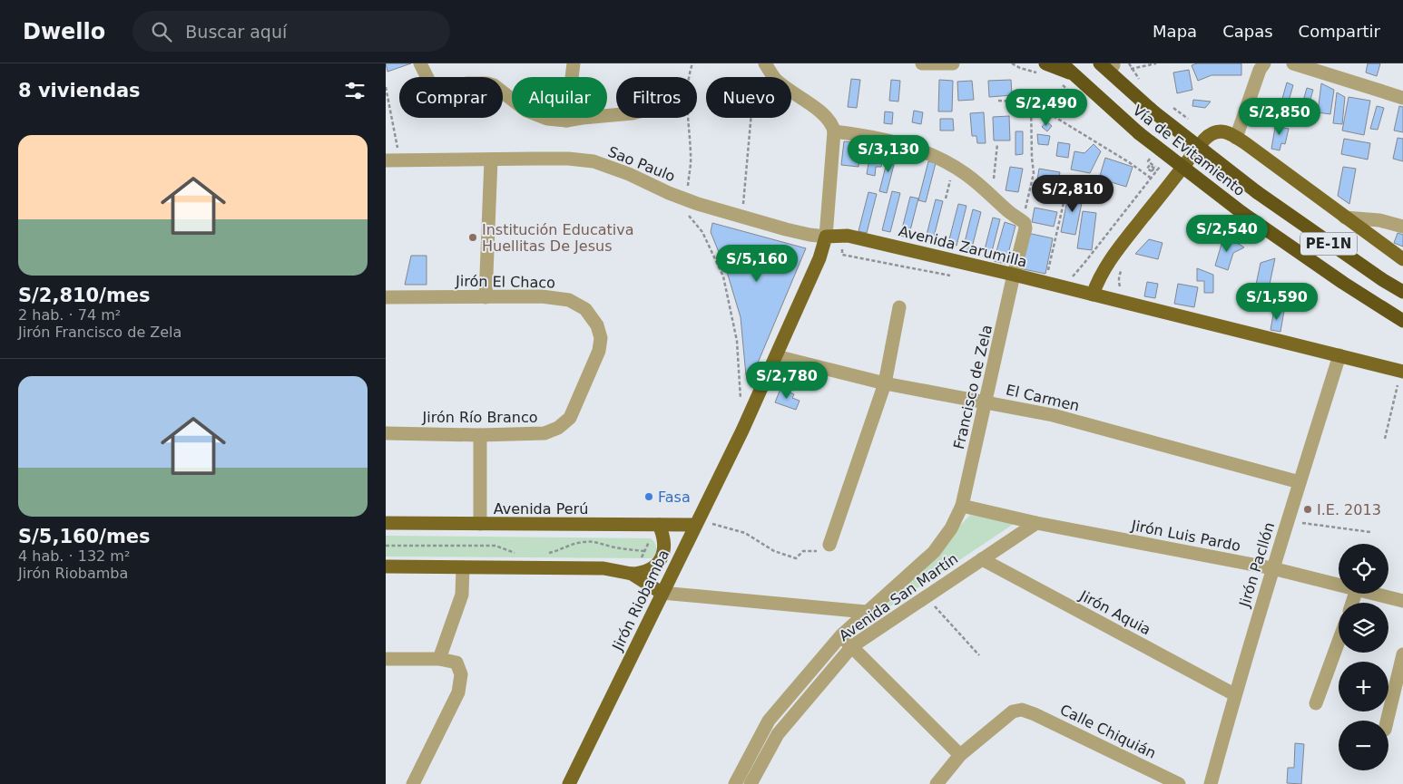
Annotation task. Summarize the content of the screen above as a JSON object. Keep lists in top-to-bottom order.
{
  "streets": {
    "highway": ["Vía de Evitamiento", "PE-1N"],
    "main road": ["Avenida Zarumilla", "Avenida Perú", "Jirón Riobamba"],
    "street": [
      "Sao Paulo",
      "Jirón El Chaco",
      "Francisco de Zela",
      "El Carmen",
      "Jirón Río Branco",
      "Jirón Luis Pardo",
      "Jirón Pacllón",
      "Avenida San Martín",
      "Jirón Aquia",
      "Calle Chiquián"
    ]
  },
  "crossings": [
    ["Vía de Evitamiento", "PE-1N"],
    ["Sao Paulo", "Avenida Zarumilla"],
    ["Sao Paulo", "Jirón Riobamba"],
    ["Avenida Zarumilla", "Francisco de Zela"],
    ["Avenida Zarumilla", "Jirón Pacllón"],
    ["Avenida Zarumilla", "Jirón Riobamba"],
    ["Jirón El Chaco", "Jirón Río Branco"],
    ["Francisco de Zela", "El Carmen"],
    ["Francisco de Zela", "Jirón Luis Pardo"],
    ["Francisco de Zela", "Avenida San Martín"],
    ["El Carmen", "Jirón Pacllón"],
    ["El Carmen", "Jirón Riobamba"],
    ["Avenida Perú", "Jirón Riobamba"],
    ["Jirón Luis Pardo", "Jirón Pacllón"],
    ["Jirón Luis Pardo", "Avenida San Martín"],
    ["Jirón Pacllón", "Jirón Aquia"],
    ["Avenida San Martín", "Jirón Aquia"]
  ],
  "places": ["Institución Educativa Huellitas De Jesus", "Fasa", "I.E. 2013"],
  "page": {
    "header": "Dwello",
    "search": "Buscar aquí",
    "nav": ["Mapa", "Capas", "Compartir"],
    "heading": "8 viviendas",
    "chip": [
      "Comprar",
      "Alquilar",
      "Filtros",
      "Nuevo"
    ],
    "price": [
      "S/2,490",
      "S/2,850",
      "S/3,130",
      "S/2,810",
      "S/2,540",
      "S/5,160",
      "S/1,590",
      "S/2,780"
    ],
    "list": [
      {
        "name": "S/2,810/mes",
        "note": "2 hab. · 74 m² · Jirón Francisco de Zela"
      },
      {
        "name": "S/5,160/mes",
        "note": "4 hab. · 132 m² · Jirón Riobamba"
      }
    ],
    "map_buttons": ["+", "−"]
  }
}
